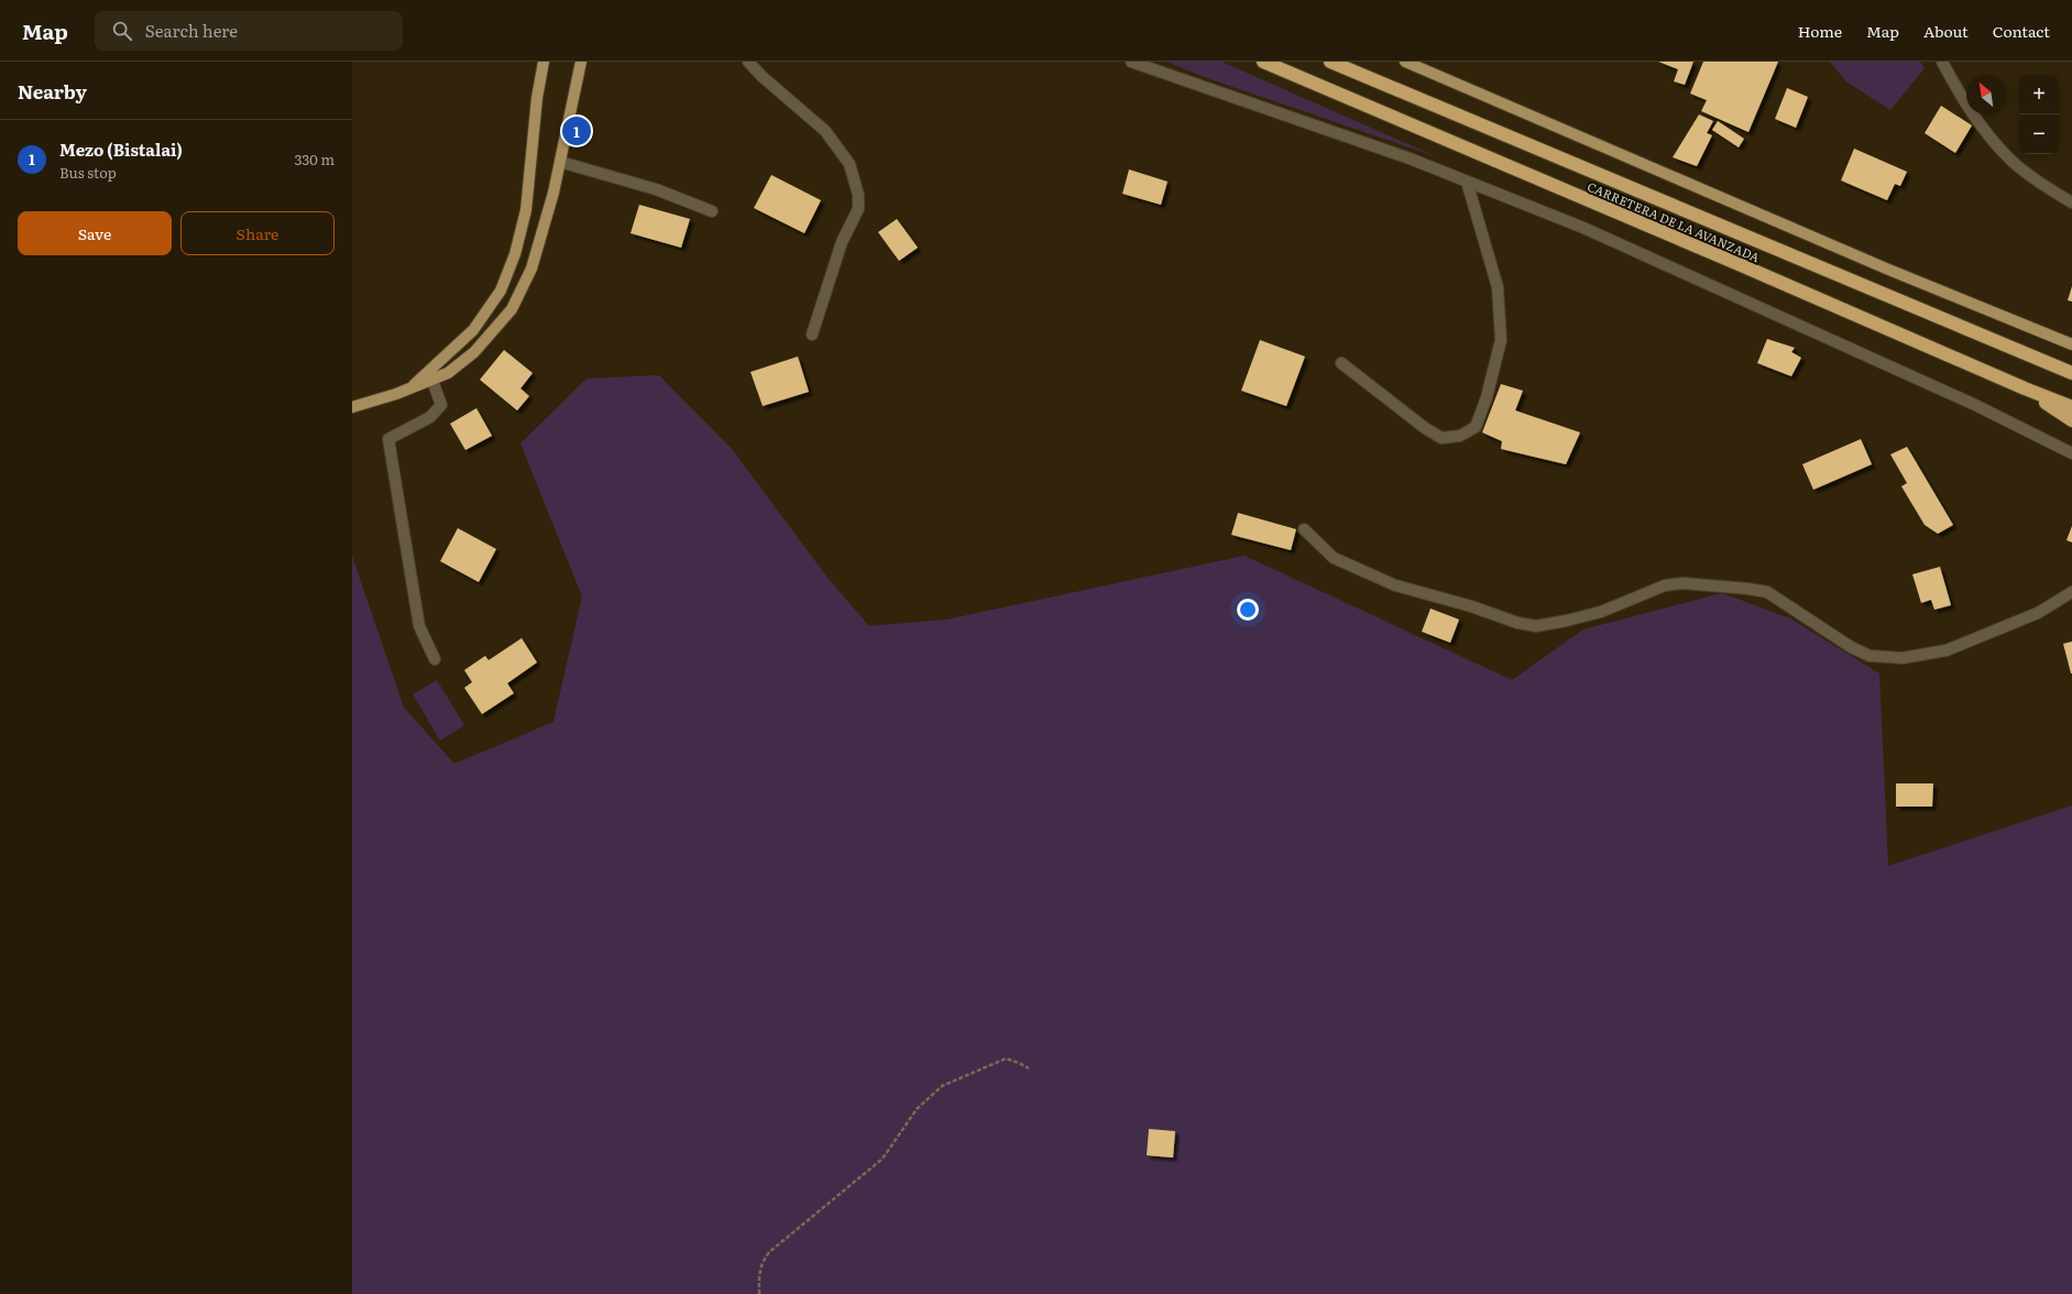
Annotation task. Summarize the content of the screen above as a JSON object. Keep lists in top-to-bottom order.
{
  "streets": {
    "highway": ["CARRETERA DE LA AVANZADA"]
  },
  "north": "top left",
  "page": {
    "header": "Map",
    "search": "Search here",
    "nav": [
      "Home",
      "Map",
      "About",
      "Contact"
    ],
    "heading": "Nearby",
    "map_buttons": ["+", "−"],
    "pins": "1",
    "list": [
      {
        "mark": "1",
        "name": "Mezo (Bistalai)",
        "note": "Bus stop",
        "value": "330 m"
      }
    ],
    "buttons": ["Save", "Share"]
  }
}
